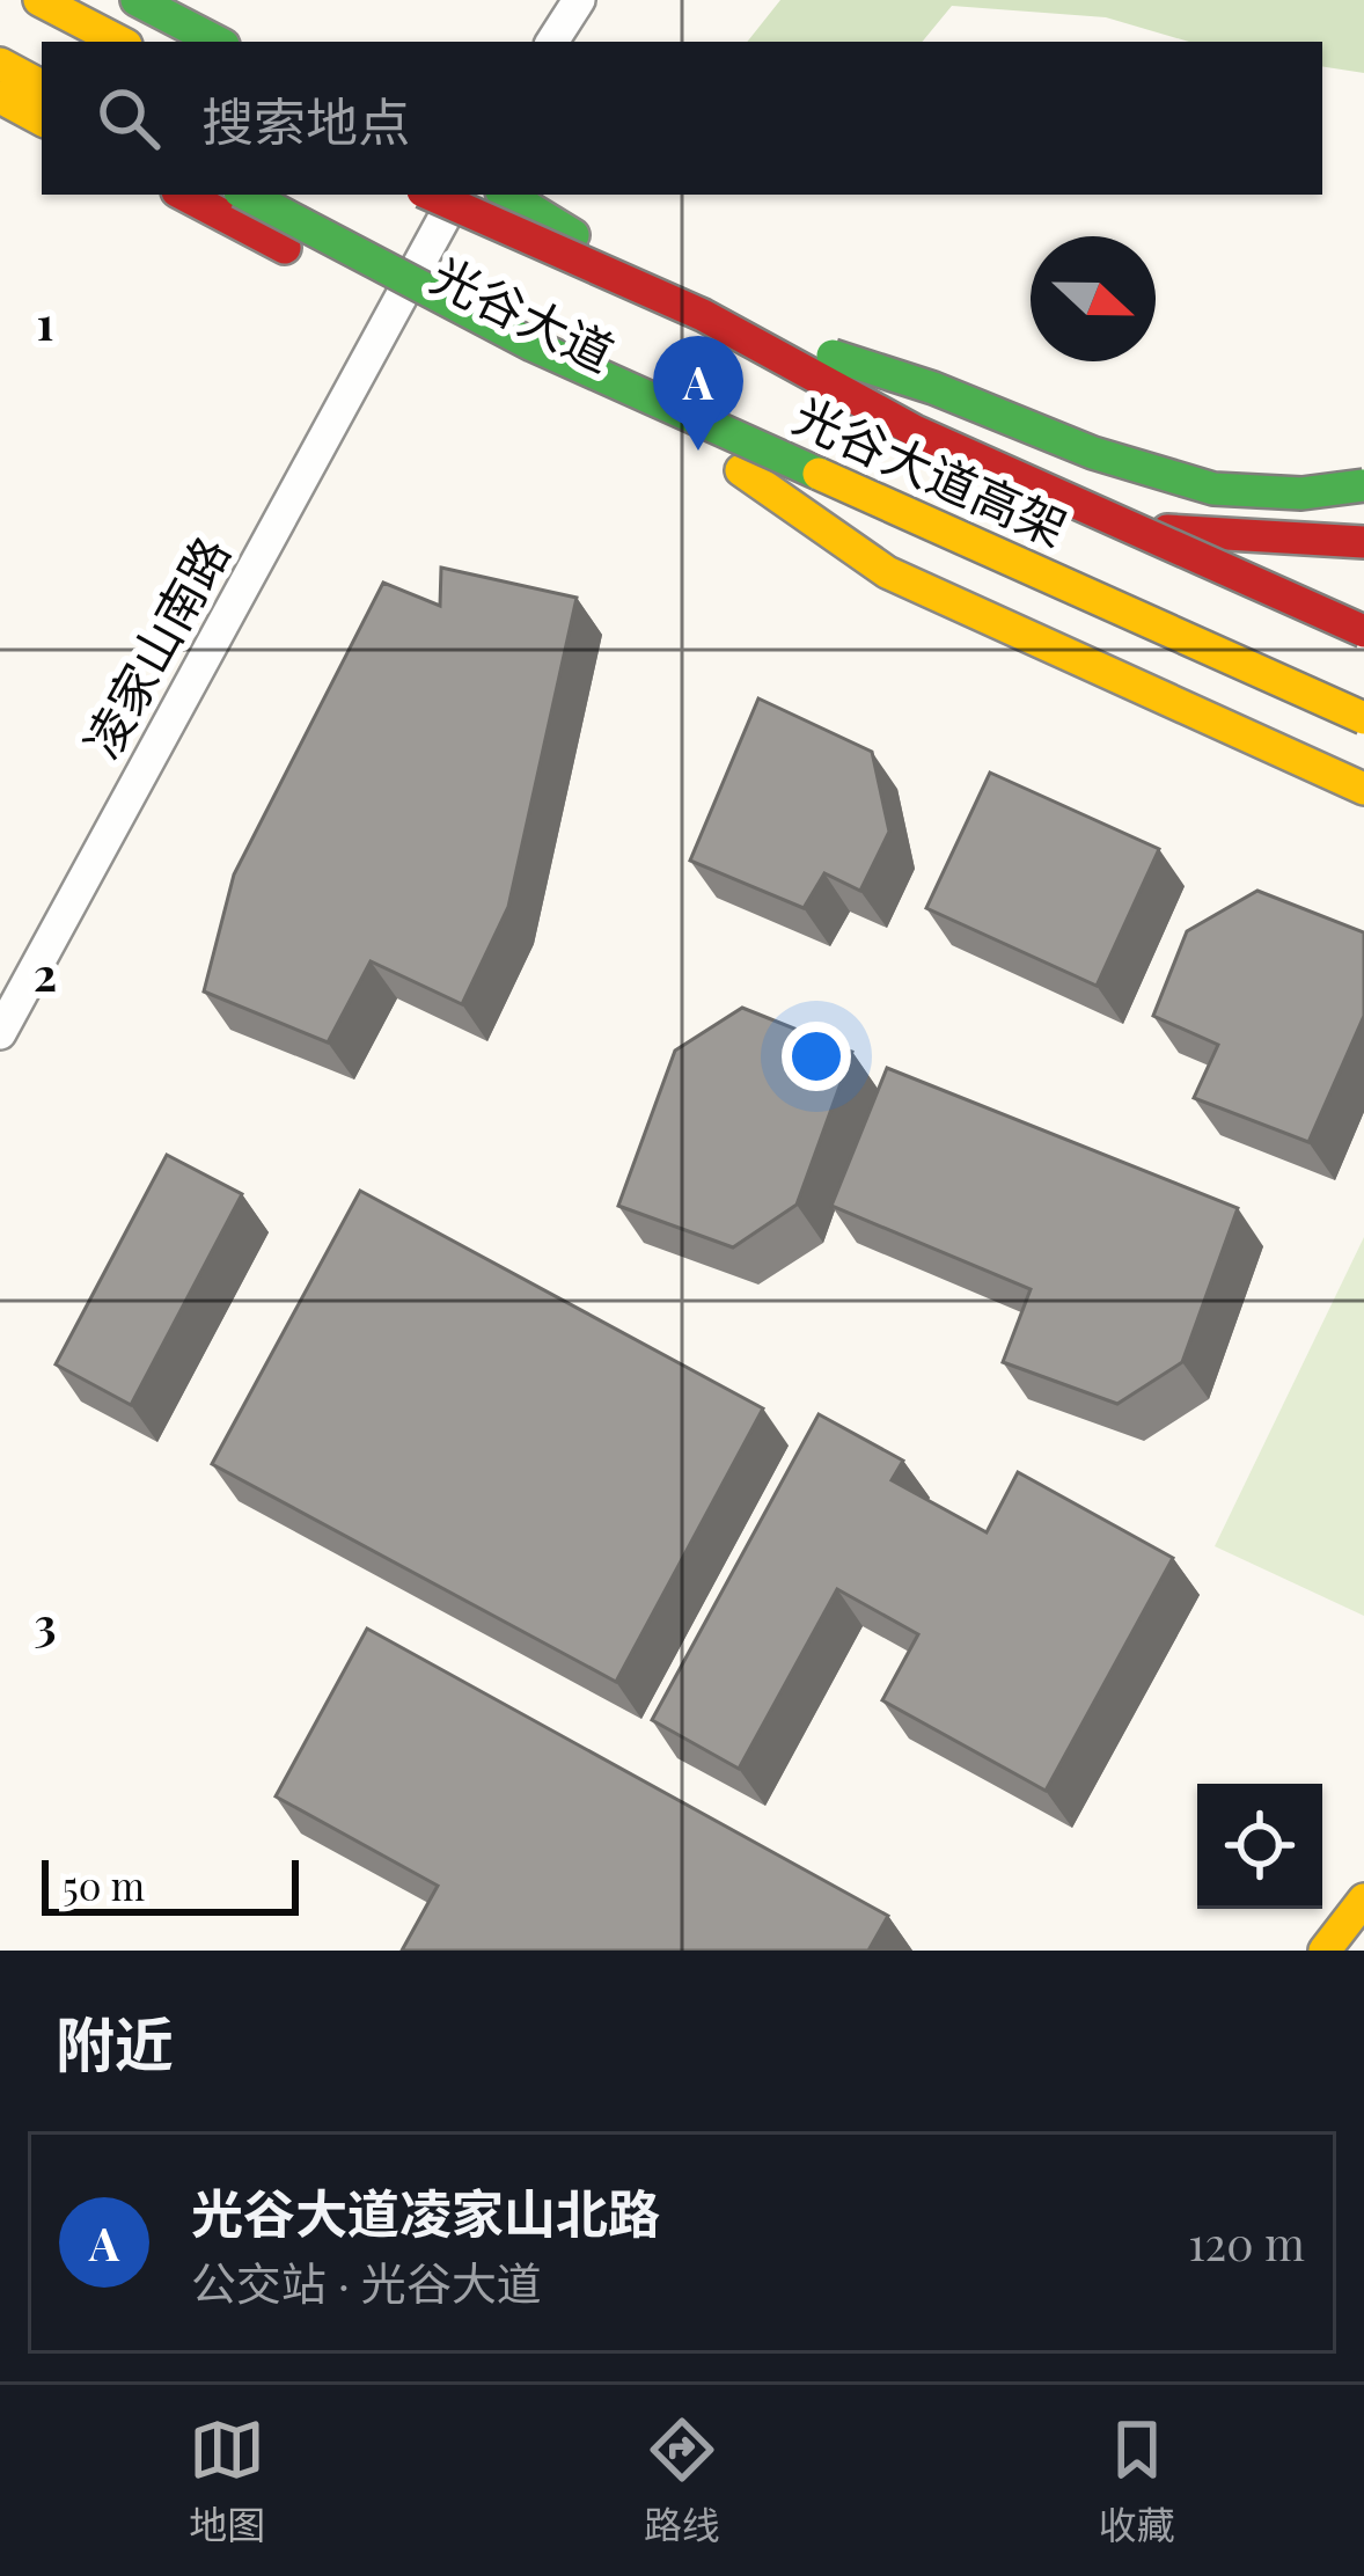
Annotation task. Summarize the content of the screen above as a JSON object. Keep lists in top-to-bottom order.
{
  "streets": {
    "main road": ["光谷大道", "光谷大道高架"],
    "street": ["凌家山南路"]
  },
  "crossings": [
    ["光谷大道", "凌家山南路"]
  ],
  "scale_bar": "50 m",
  "north": "right",
  "page": {
    "search": "搜索地点",
    "pins": "A",
    "scale": "50 m",
    "heading": "附近",
    "list": [
      {
        "mark": "A",
        "name": "光谷大道凌家山北路",
        "note": "公交站 · 光谷大道",
        "value": "120 m"
      }
    ],
    "nav": ["地图", "路线", "收藏"]
  },
  "grid": {
    "rows": ["1", "2", "3"]
  }
}
